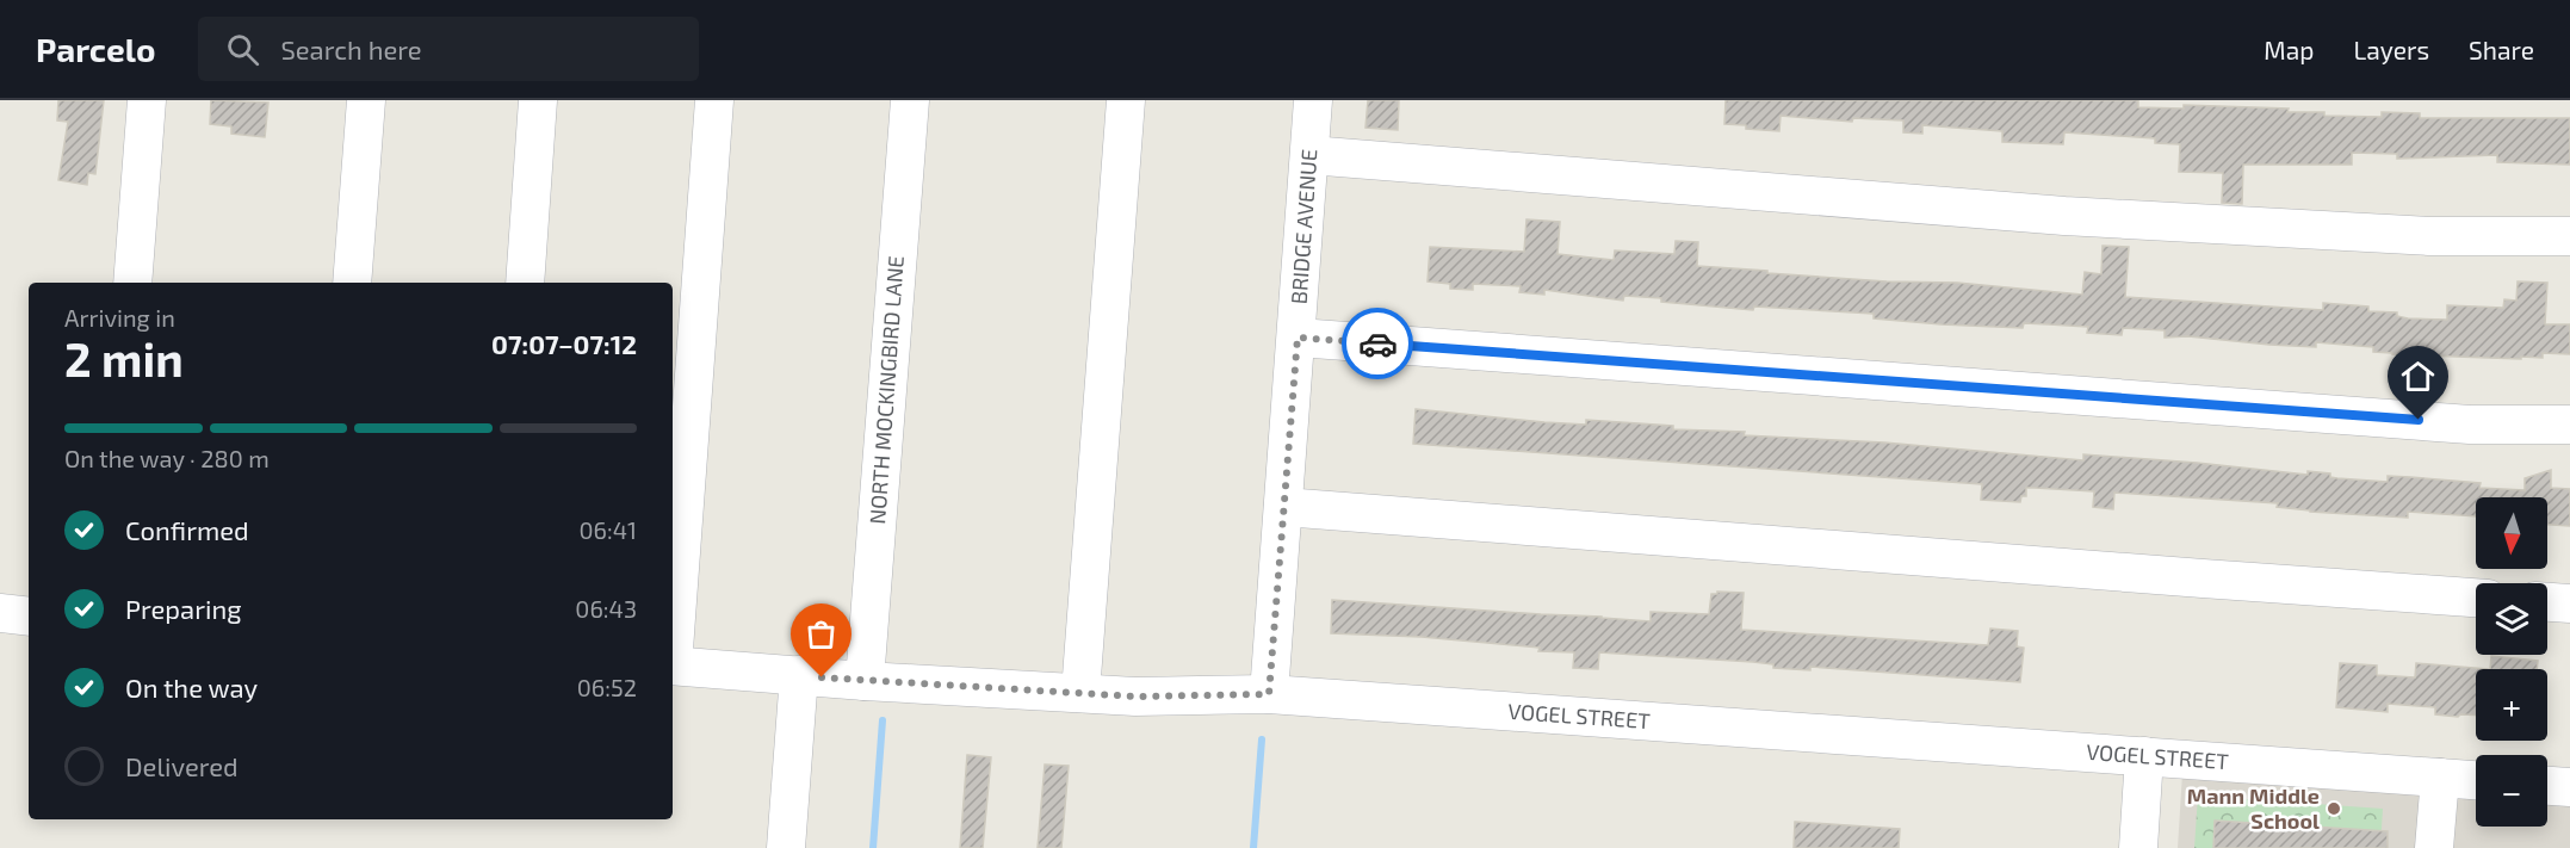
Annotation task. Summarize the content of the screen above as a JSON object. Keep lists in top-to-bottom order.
{
  "streets": {
    "street": ["BRIDGE AVENUE", "NORTH MOCKINGBIRD LANE", "VOGEL STREET"]
  },
  "crossings": [
    ["BRIDGE AVENUE", "VOGEL STREET"],
    ["NORTH MOCKINGBIRD LANE", "VOGEL STREET"]
  ],
  "places": ["Mann Middle School"],
  "north": "bottom",
  "page": {
    "header": "Parcelo",
    "search": "Search here",
    "nav": ["Map", "Layers", "Share"],
    "heading": ["2 min", "Arriving in", "07:07–07:12"],
    "bar": "On the way · 280 m",
    "list": [
      ["Confirmed", "06:41"],
      ["Preparing", "06:43"],
      ["On the way", "06:52"],
      "Delivered"
    ],
    "map_buttons": ["+", "−"]
  }
}
